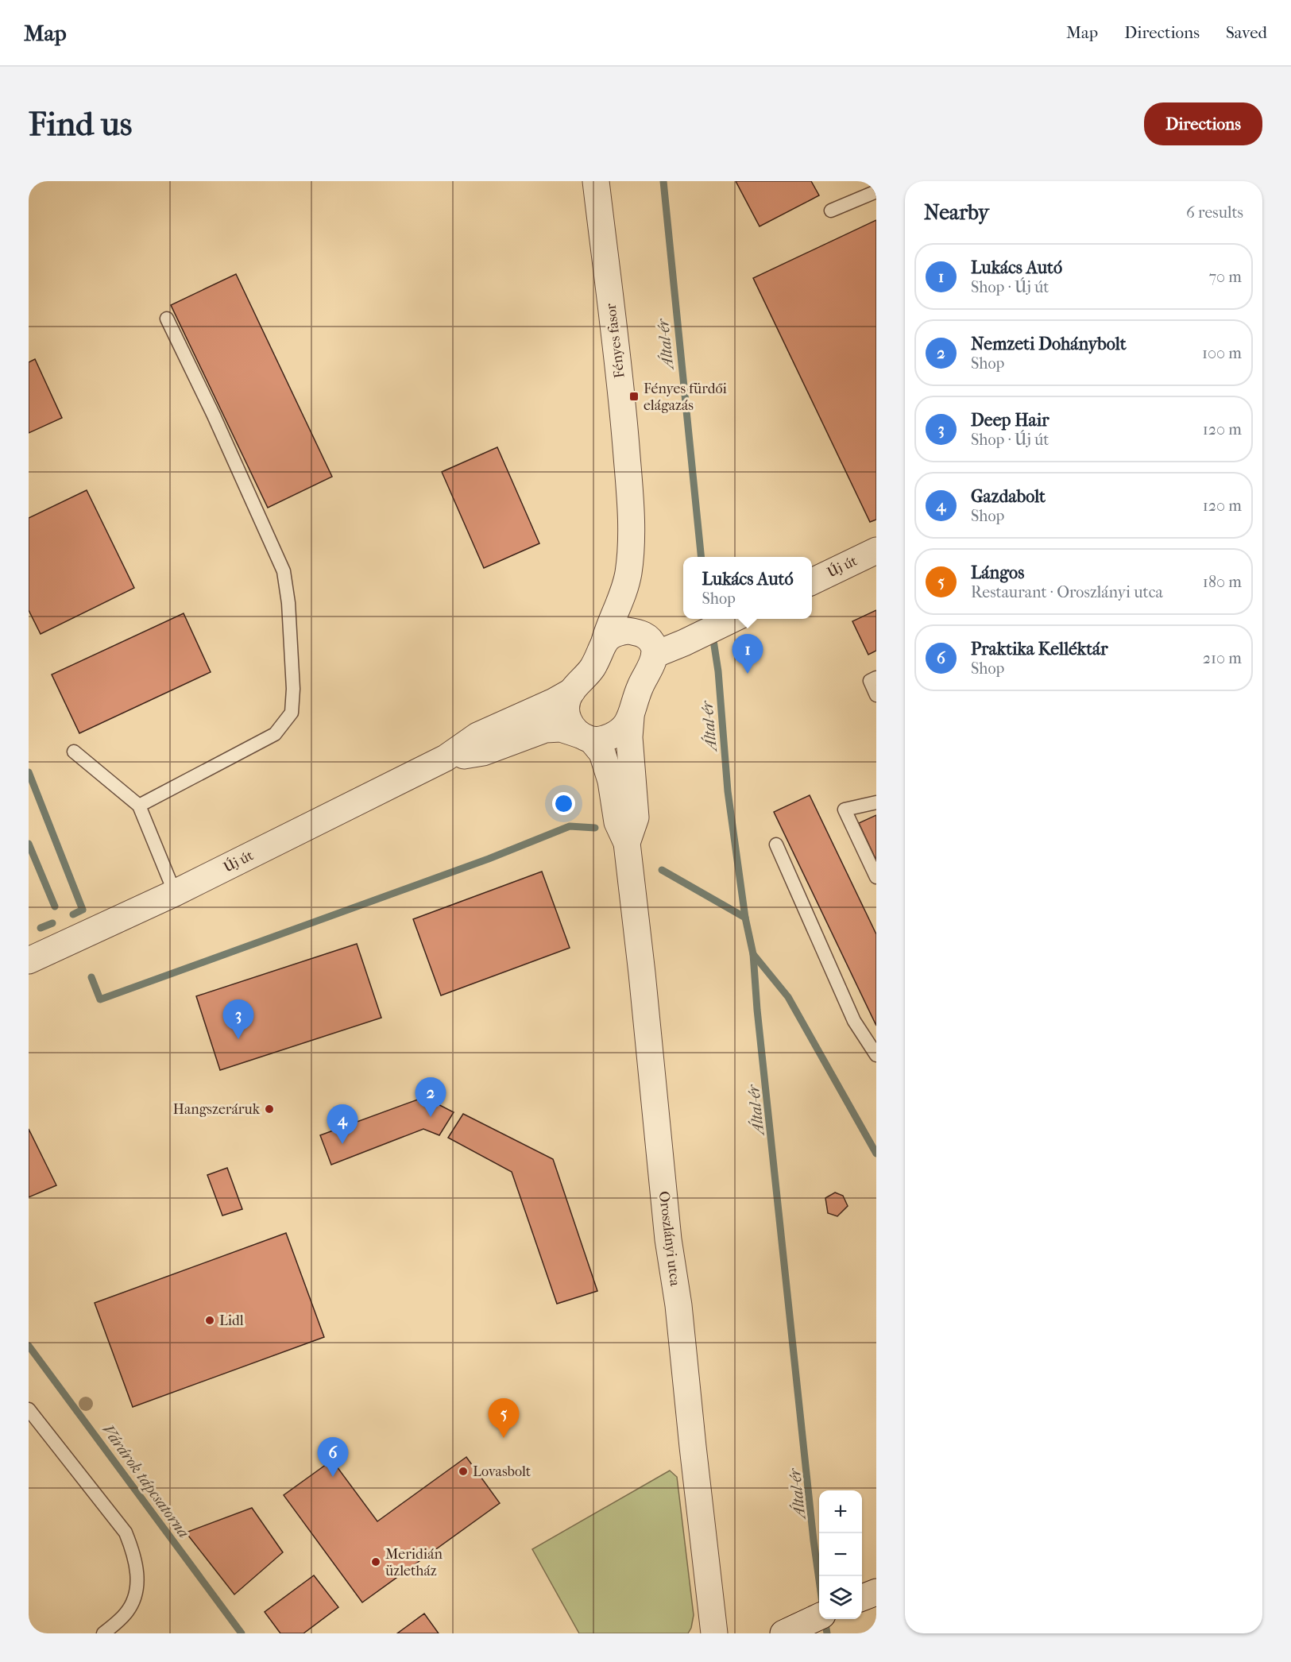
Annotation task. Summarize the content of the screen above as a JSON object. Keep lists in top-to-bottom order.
{
  "streets": {
    "street": ["Fényes fasor", "Új út", "Oroszlányi utca"]
  },
  "crossings": [
    ["Fényes fasor", "Új út"],
    ["Fényes fasor", "Oroszlányi utca"],
    ["Új út", "Oroszlányi utca"]
  ],
  "water": ["Által-ér", "Várárok tápcsatorna"],
  "places": {
    "transit": ["Fényes fürdői elágazás"],
    "other": [
      "Hangszeráruk",
      "Lidl",
      "Lovasbolt",
      "Meridián üzletház"
    ]
  },
  "page": {
    "header": "Map",
    "nav": ["Map", "Directions", "Saved"],
    "buttons": "Directions",
    "title": "Find us",
    "heading": ["Nearby", "6 results"],
    "list": [
      {
        "mark": "1",
        "name": "Lukács Autó",
        "note": "Shop · Új út",
        "value": "70 m"
      },
      {
        "mark": "2",
        "name": "Nemzeti Dohánybolt",
        "note": "Shop",
        "value": "100 m"
      },
      {
        "mark": "3",
        "name": "Deep Hair",
        "note": "Shop · Új út",
        "value": "120 m"
      },
      {
        "mark": "4",
        "name": "Gazdabolt",
        "note": "Shop",
        "value": "120 m"
      },
      {
        "mark": "5",
        "name": "Lángos",
        "note": "Restaurant · Oroszlányi utca",
        "value": "180 m"
      },
      {
        "mark": "6",
        "name": "Praktika Kelléktár",
        "note": "Shop",
        "value": "210 m"
      }
    ],
    "popup": ["Lukács Autó", "Shop"],
    "pins": [
      "1",
      "3",
      "2",
      "4",
      "5",
      "6"
    ],
    "map_buttons": ["+", "−"]
  }
}
